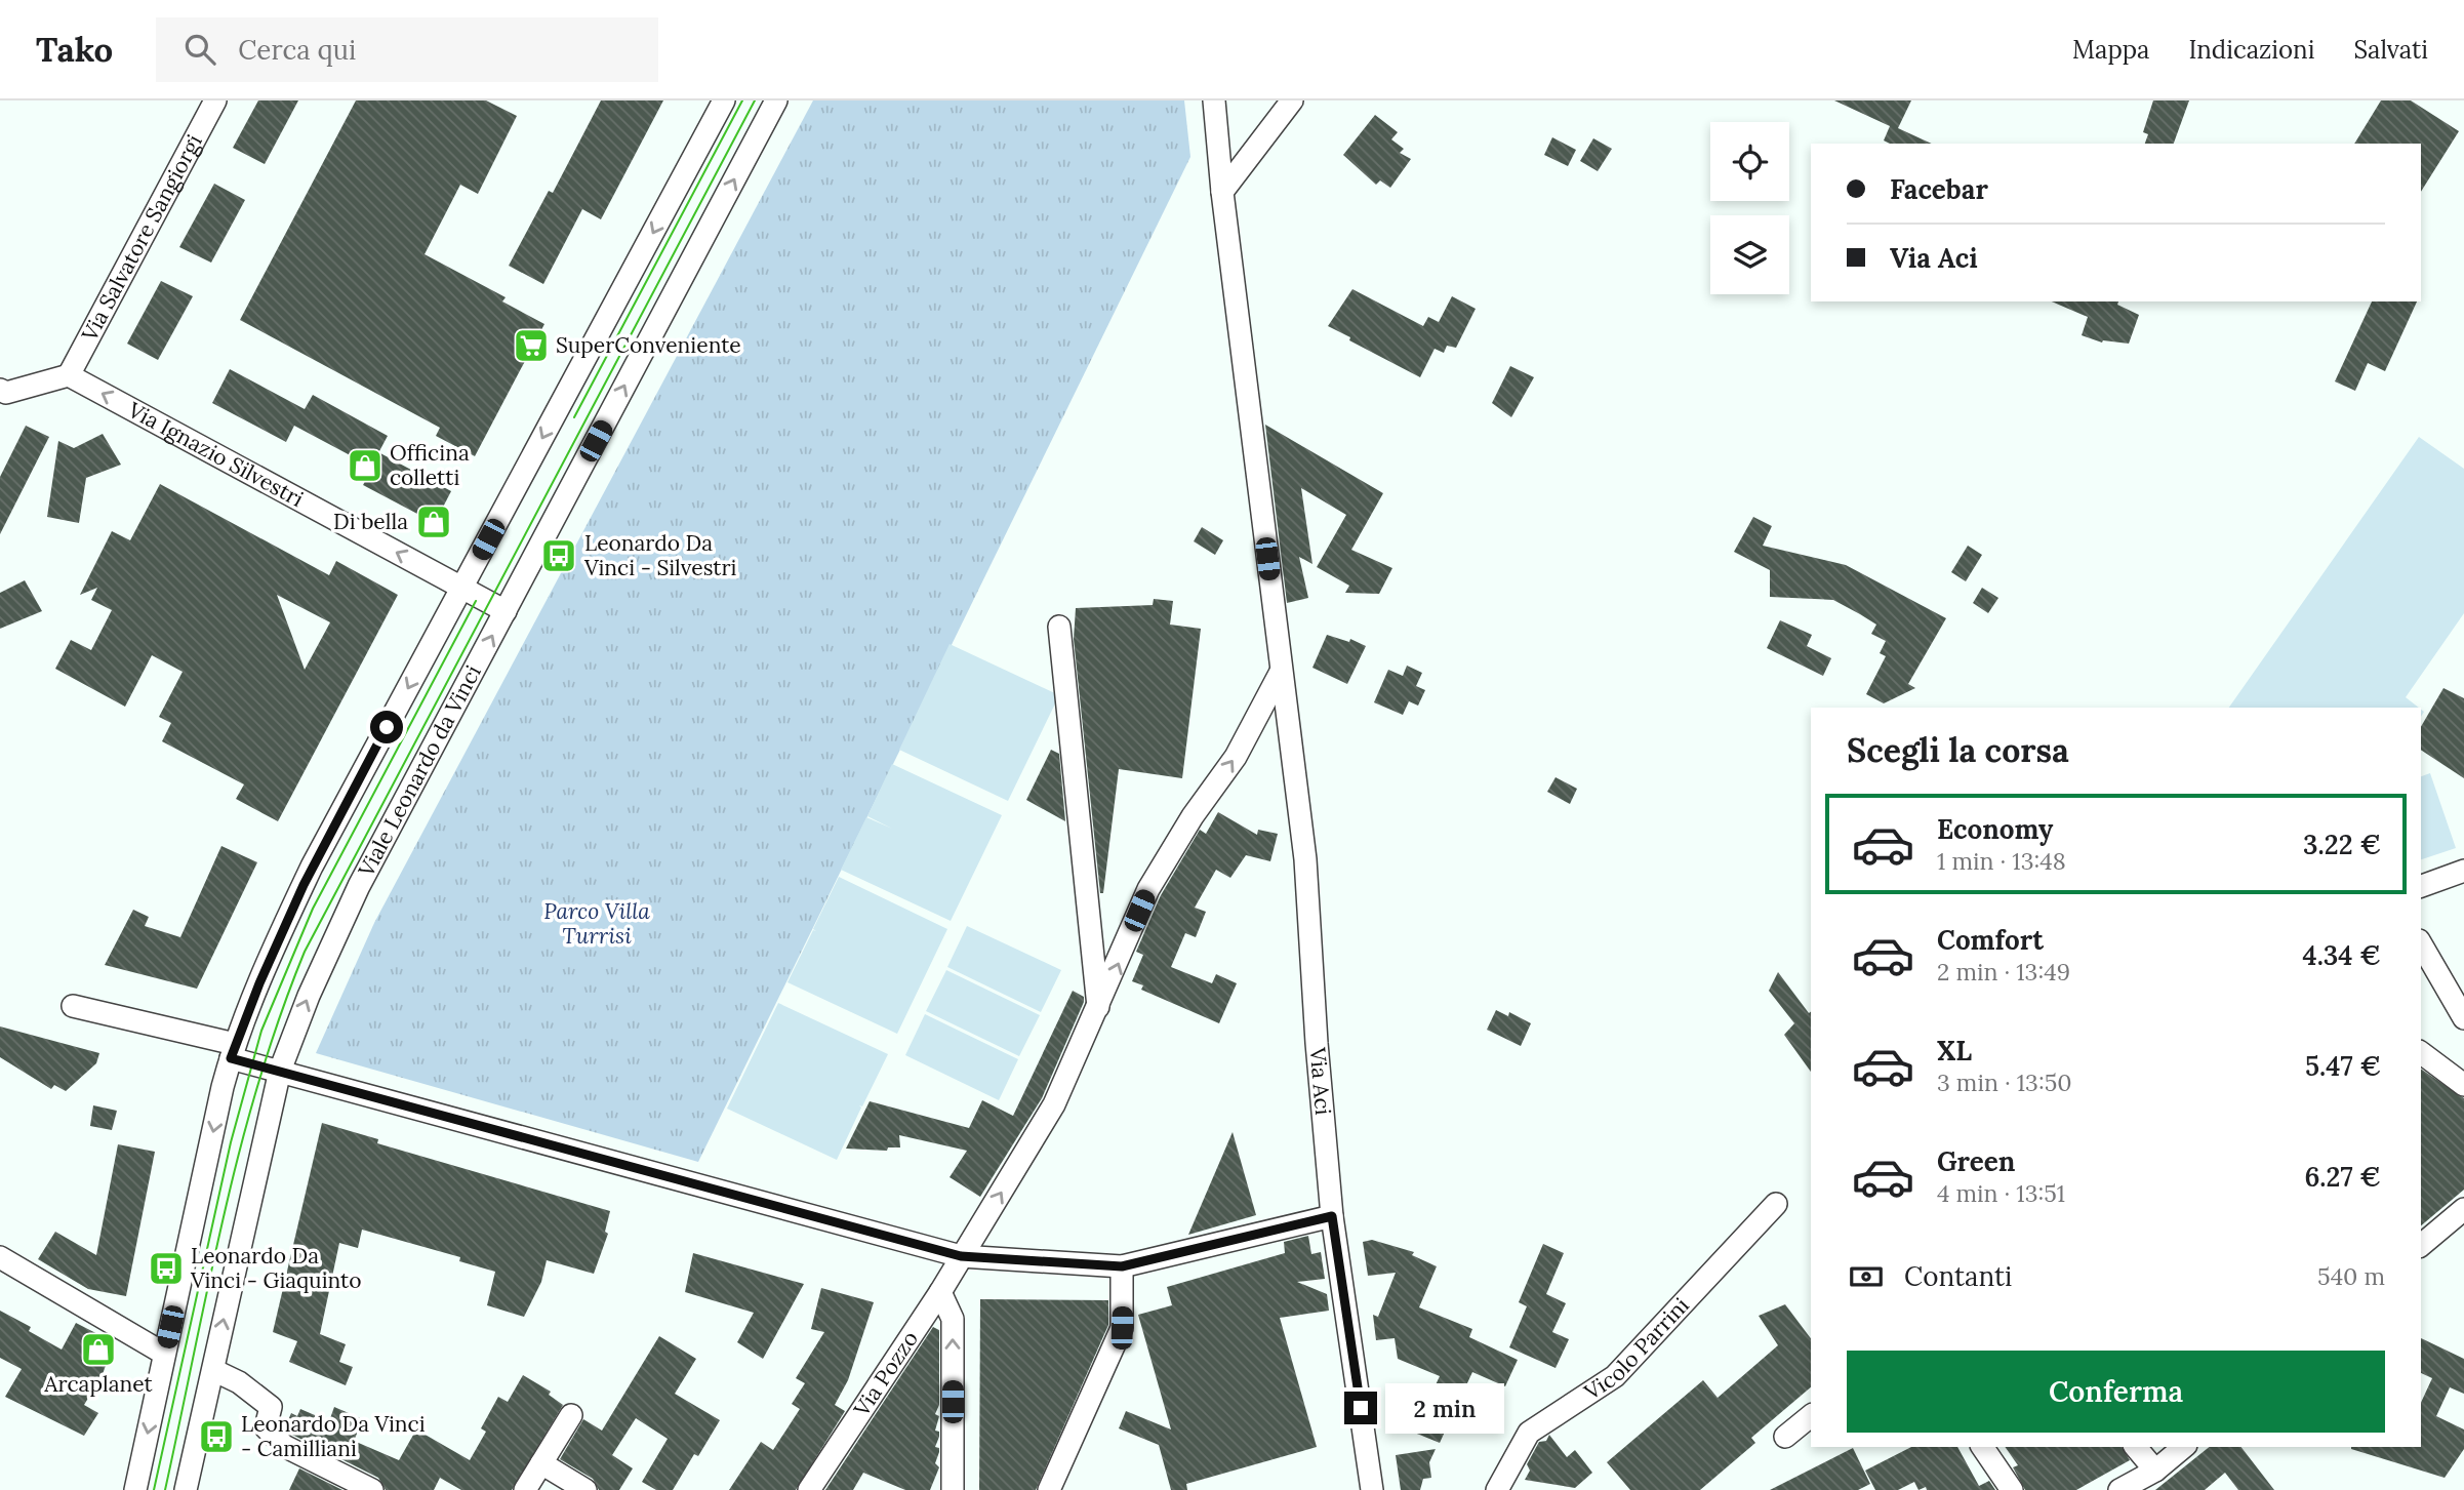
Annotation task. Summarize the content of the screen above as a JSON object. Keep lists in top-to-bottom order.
{
  "streets": {
    "street": [
      "Via Salvatore Sangiorgi",
      "Via Ignazio Silvestri",
      "Viale Leonardo da Vinci",
      "Via Aci",
      "Vicolo Parrini",
      "Via Pozzo"
    ]
  },
  "crossings": [
    ["Via Salvatore Sangiorgi", "Via Ignazio Silvestri"],
    ["Via Ignazio Silvestri", "Viale Leonardo da Vinci"],
    ["Via Aci", "Via Pozzo"]
  ],
  "one_way": ["Via Ignazio Silvestri", "Via Pozzo"],
  "parks": ["Parco Villa Turrisi"],
  "places": {
    "supermarket": ["SuperConveniente"],
    "shop": ["Officina colletti", "Di bella", "Arcaplanet"],
    "bus stop": ["Leonardo Da Vinci - Silvestri", "Leonardo Da Vinci - Giaquinto", "Leonardo Da Vinci - Camilliani"]
  },
  "page": {
    "header": "Tako",
    "search": "Cerca qui",
    "nav": ["Mappa", "Indicazioni", "Salvati"],
    "banner": ["Facebar", "Via Aci"],
    "heading": "Scegli la corsa",
    "list": [
      {
        "name": "Economy",
        "note": "1 min · 13:48",
        "value": "3.22 €"
      },
      {
        "name": "Comfort",
        "note": "2 min · 13:49",
        "value": "4.34 €"
      },
      {
        "name": "XL",
        "note": "3 min · 13:50",
        "value": "5.47 €"
      },
      {
        "name": "Green",
        "note": "4 min · 13:51",
        "value": "6.27 €"
      }
    ],
    "pay": ["Contanti", "540 m"],
    "buttons": "Conferma",
    "bubble": "2 min"
  }
}
